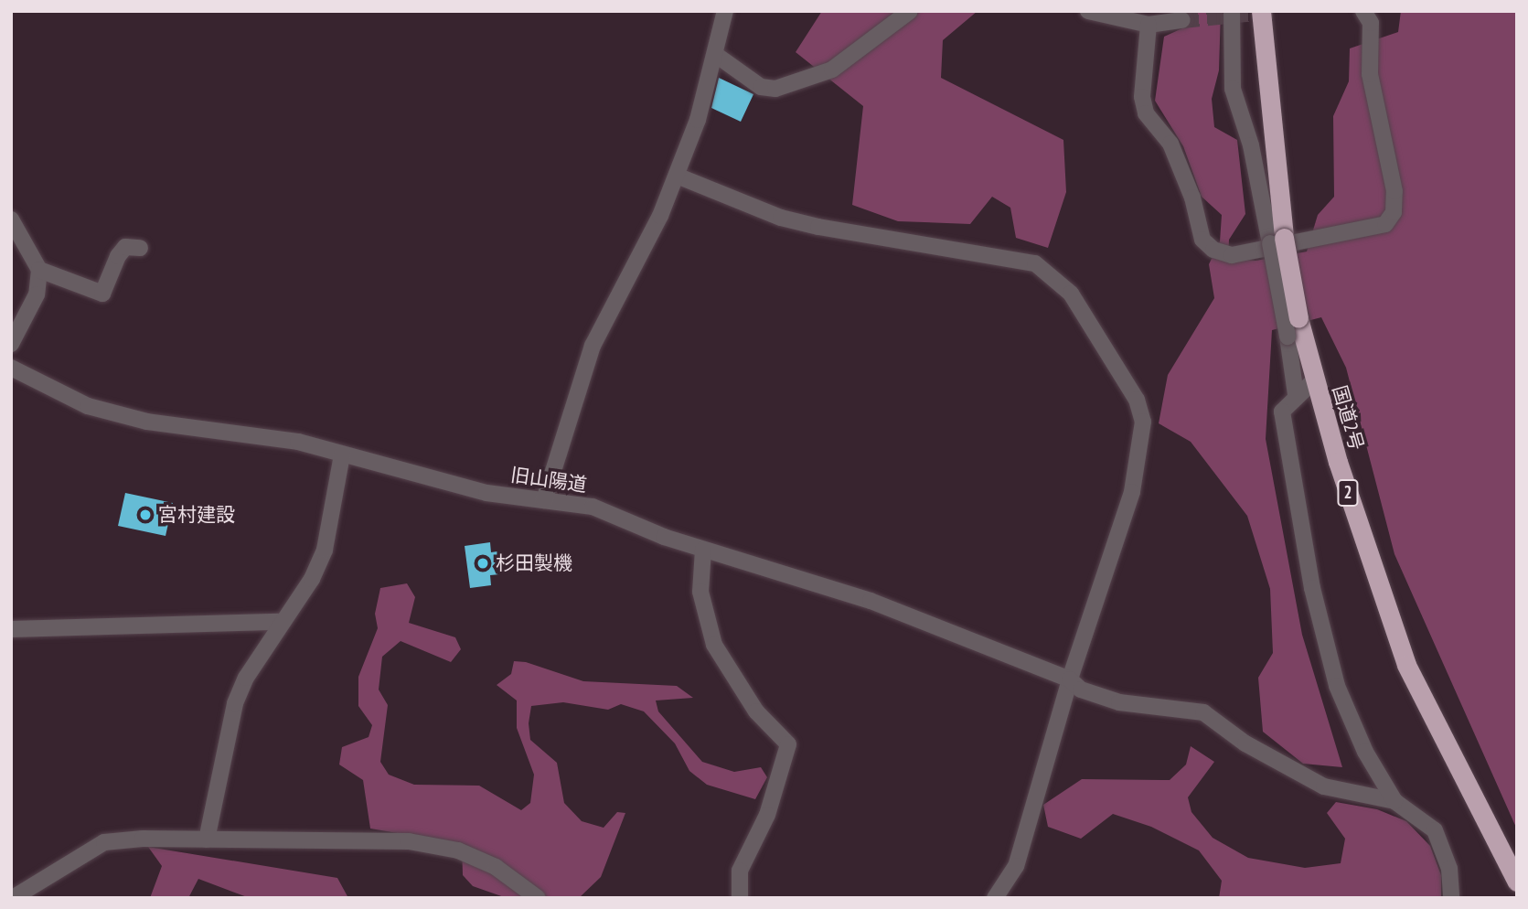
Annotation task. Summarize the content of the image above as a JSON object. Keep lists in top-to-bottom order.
{
  "streets": {
    "highway": ["国道2号", "2"],
    "street": ["旧山陽道"]
  },
  "places": ["宮村建設", "杉田製機"]
}
